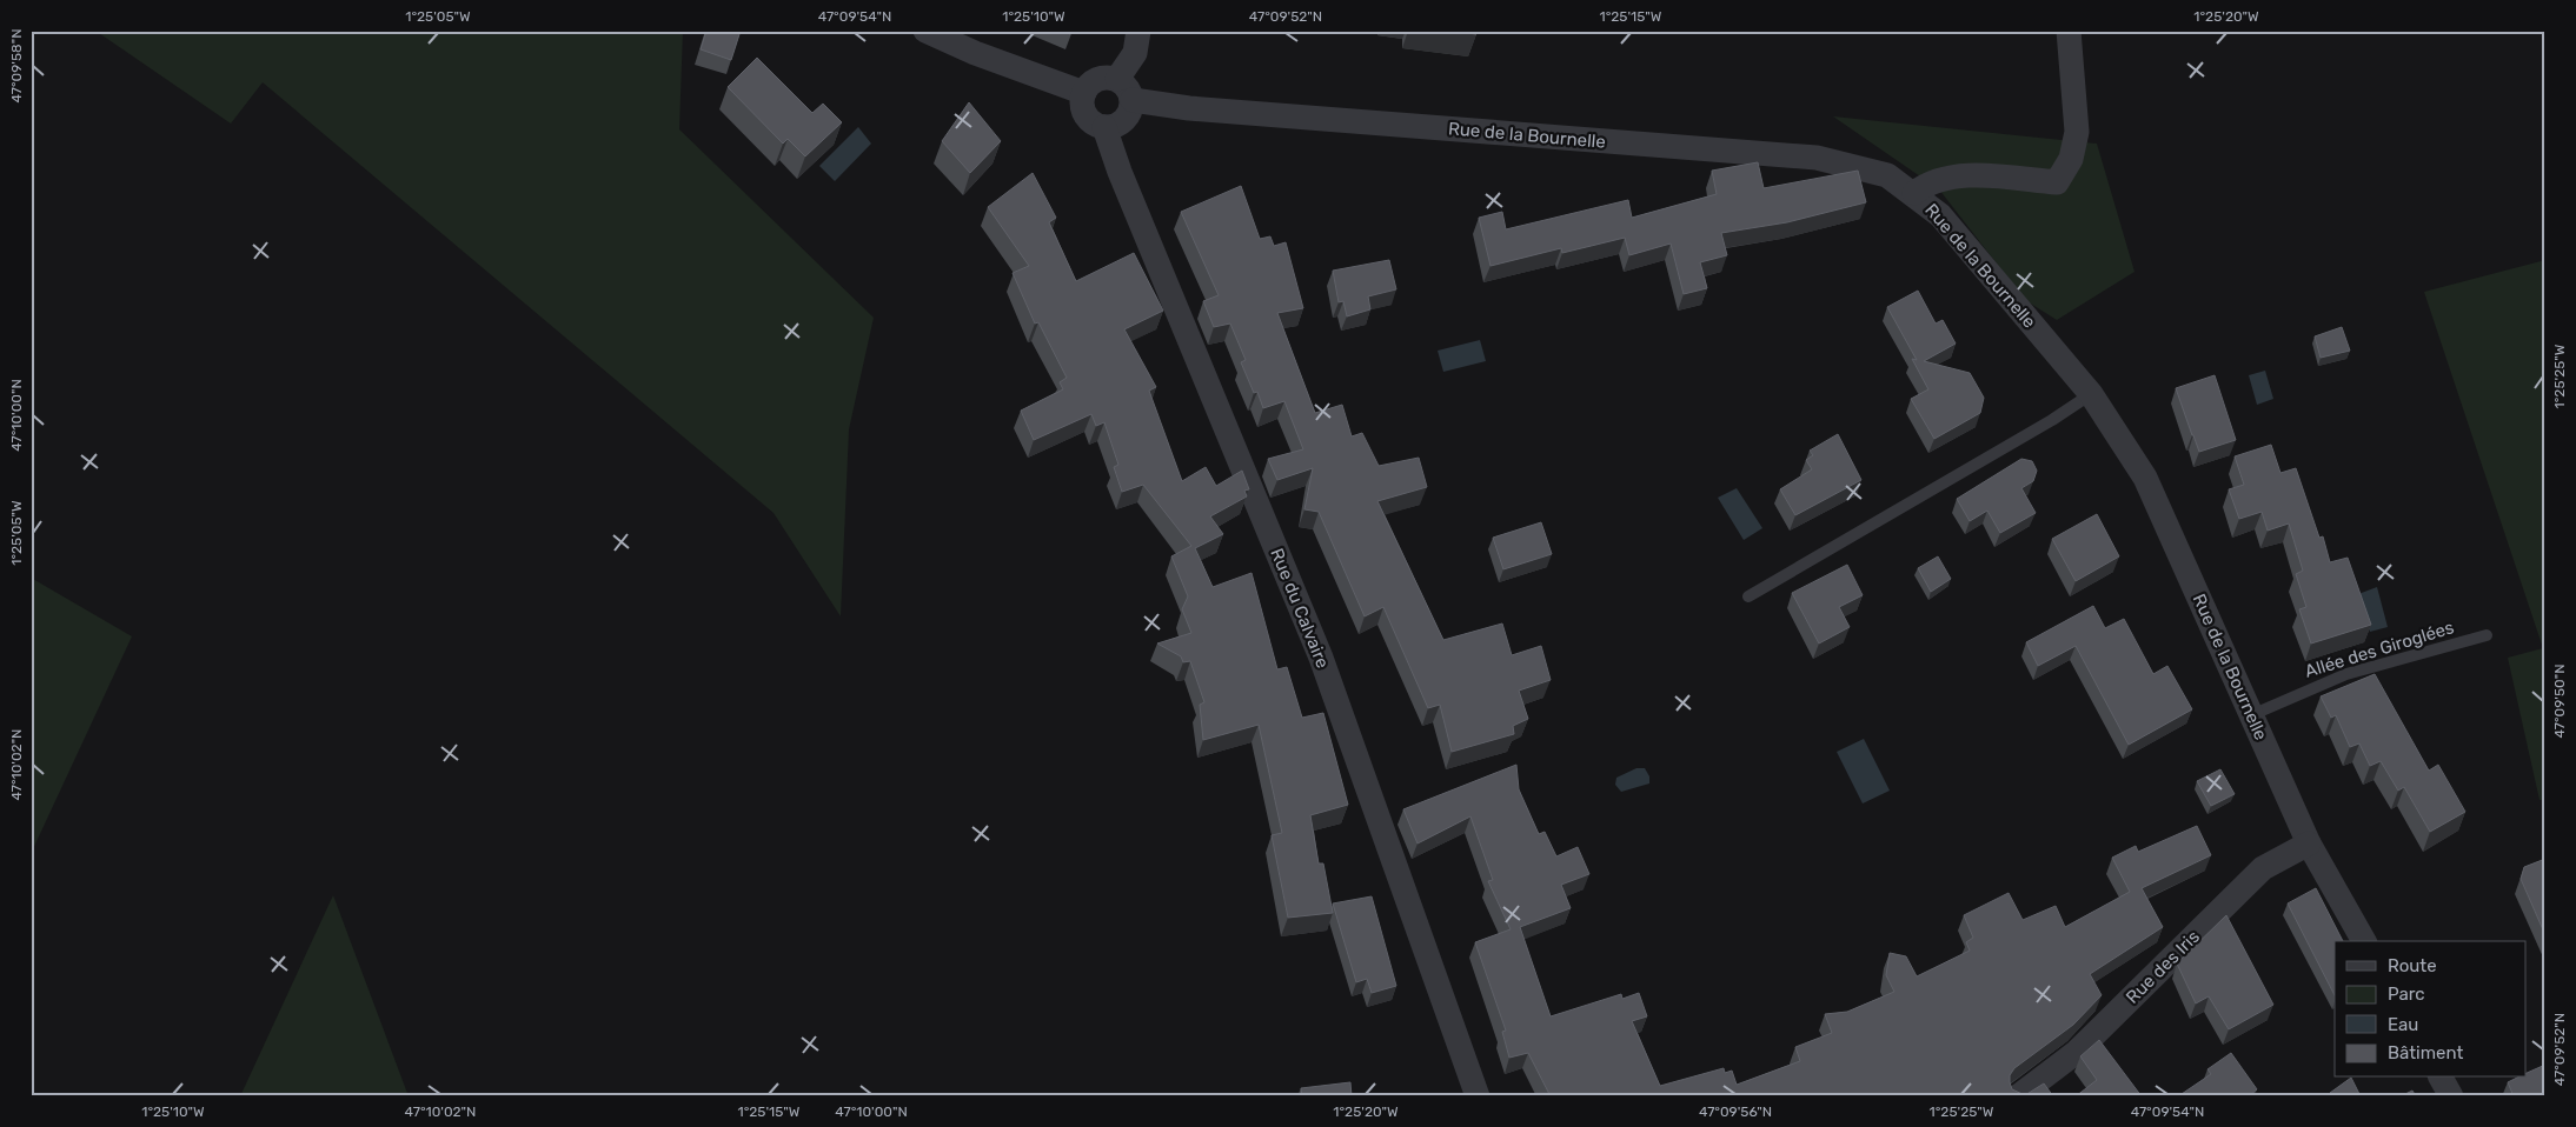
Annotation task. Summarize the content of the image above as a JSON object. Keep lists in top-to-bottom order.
{
  "streets": {
    "street": ["Rue de la Bournelle", "Rue du Calvaire", "Rue des Iris"],
    "lane": ["Allée des Giroglées"]
  },
  "crossings": [
    ["Rue de la Bournelle", "Rue du Calvaire"],
    ["Rue de la Bournelle", "Allée des Giroglées"],
    ["Rue de la Bournelle", "Rue des Iris"]
  ],
  "legend": [
    "Route",
    "Parc",
    "Eau",
    "Bâtiment"
  ],
  "coordinates": [
    "1°25'05\"W",
    "47°09'54\"N",
    "1°25'10\"W",
    "47°09'52\"N",
    "1°25'15\"W",
    "1°25'20\"W",
    "47°09'58\"N",
    "1°25'25\"W",
    "47°10'00\"N",
    "47°09'50\"N",
    "47°10'02\"N",
    "47°09'56\"N"
  ]
}
